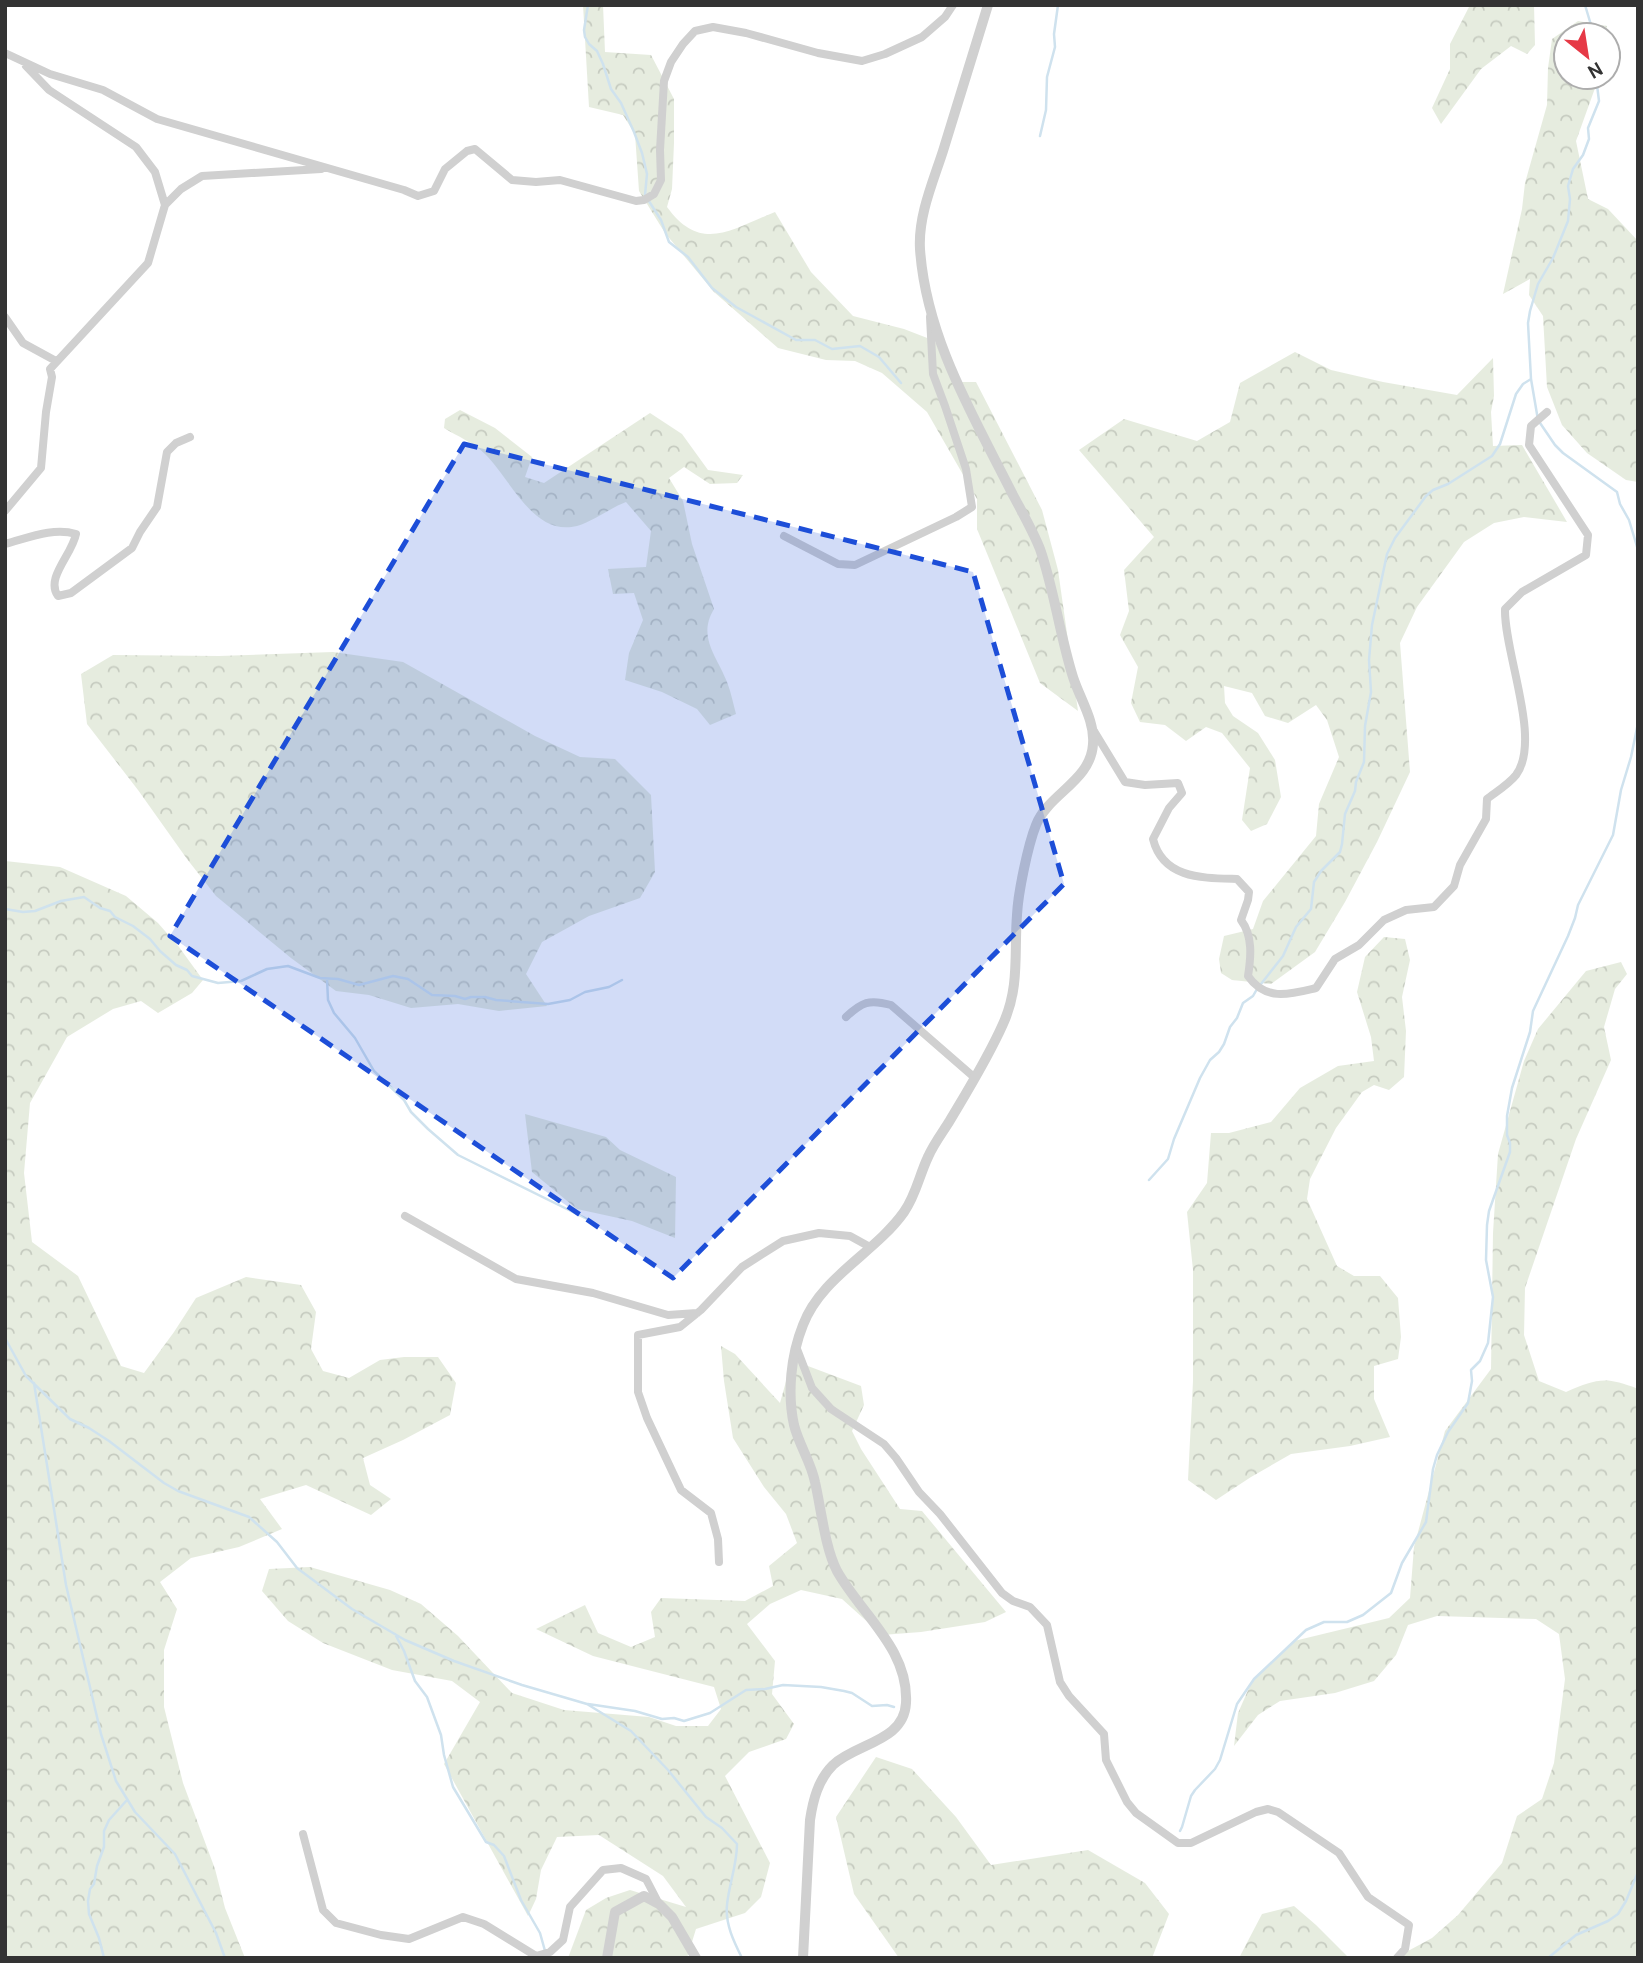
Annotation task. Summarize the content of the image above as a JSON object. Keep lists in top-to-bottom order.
{
  "north": "bottom right"
}
